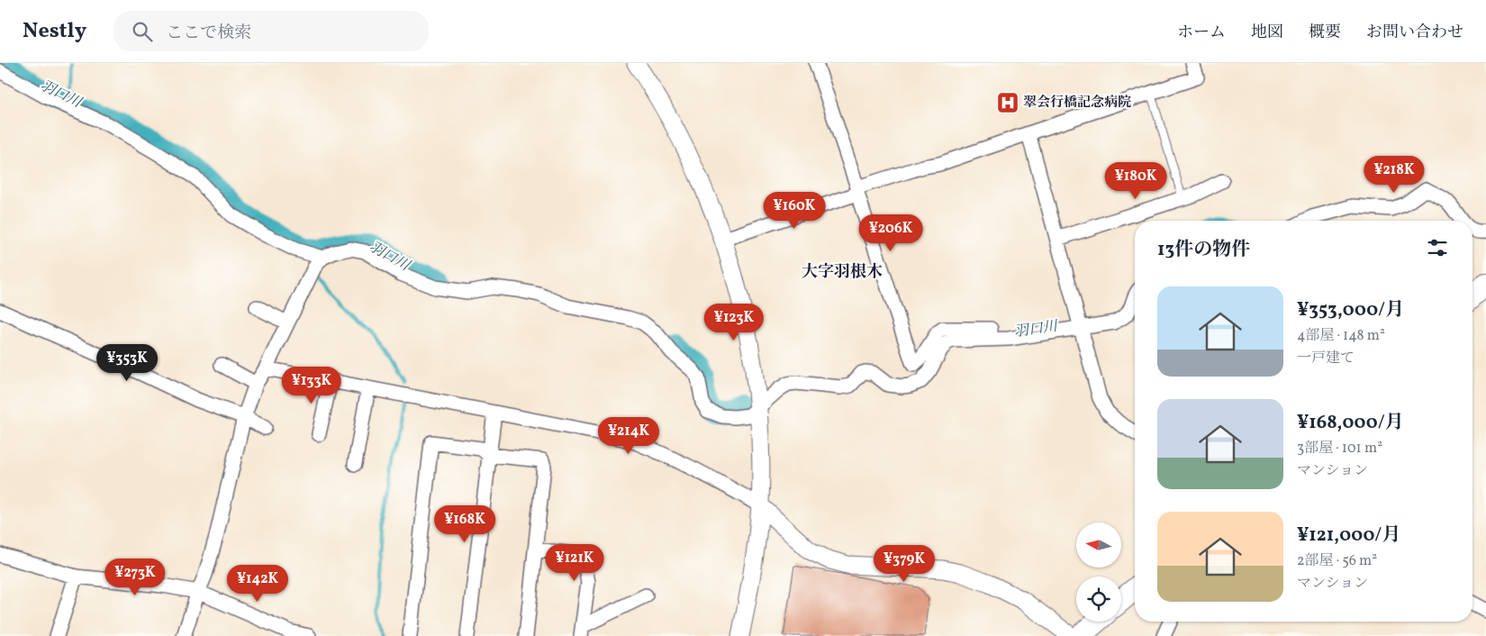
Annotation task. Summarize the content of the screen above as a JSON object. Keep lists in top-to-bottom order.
{
  "districts": ["大字羽根木"],
  "water": ["羽口川"],
  "places": {
    "hospital": ["翠会行橋記念病院"]
  },
  "north": "left",
  "page": {
    "header": "Nestly",
    "search": "ここで検索",
    "nav": [
      "ホーム",
      "地図",
      "概要",
      "お問い合わせ"
    ],
    "price": [
      "¥218K",
      "¥180K",
      "¥160K",
      "¥206K",
      "¥123K",
      "¥353K",
      "¥133K",
      "¥214K",
      "¥168K",
      "¥121K",
      "¥379K",
      "¥273K",
      "¥142K"
    ],
    "heading": "13件の物件",
    "list": [
      {
        "name": "¥353,000/月",
        "note": "4部屋 · 148 m² · 一戸建て"
      },
      {
        "name": "¥168,000/月",
        "note": "3部屋 · 101 m² · マンション"
      },
      {
        "name": "¥121,000/月",
        "note": "2部屋 · 56 m² · マンション"
      }
    ]
  }
}
